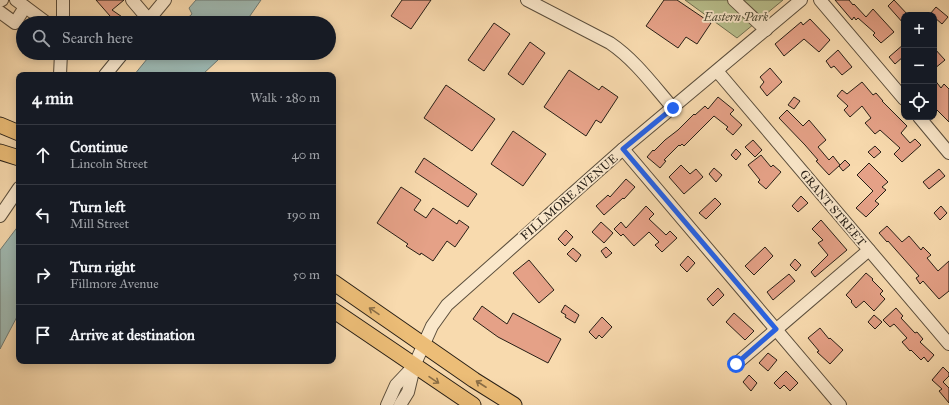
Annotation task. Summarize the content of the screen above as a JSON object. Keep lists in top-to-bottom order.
{
  "streets": {
    "street": ["FILLMORE AVENUE", "GRANT STREET"]
  },
  "crossings": [
    ["FILLMORE AVENUE", "GRANT STREET"]
  ],
  "parks": ["Eastern Park"],
  "page": {
    "map_buttons": ["+", "−"],
    "search": "Search here",
    "heading": ["4 min", "Walk · 280 m"],
    "list": [
      ["Continue", "Lincoln Street", "40 m"],
      ["Turn left", "Mill Street", "190 m"],
      ["Turn right", "Fillmore Avenue", "50 m"],
      "Arrive at destination"
    ]
  }
}
